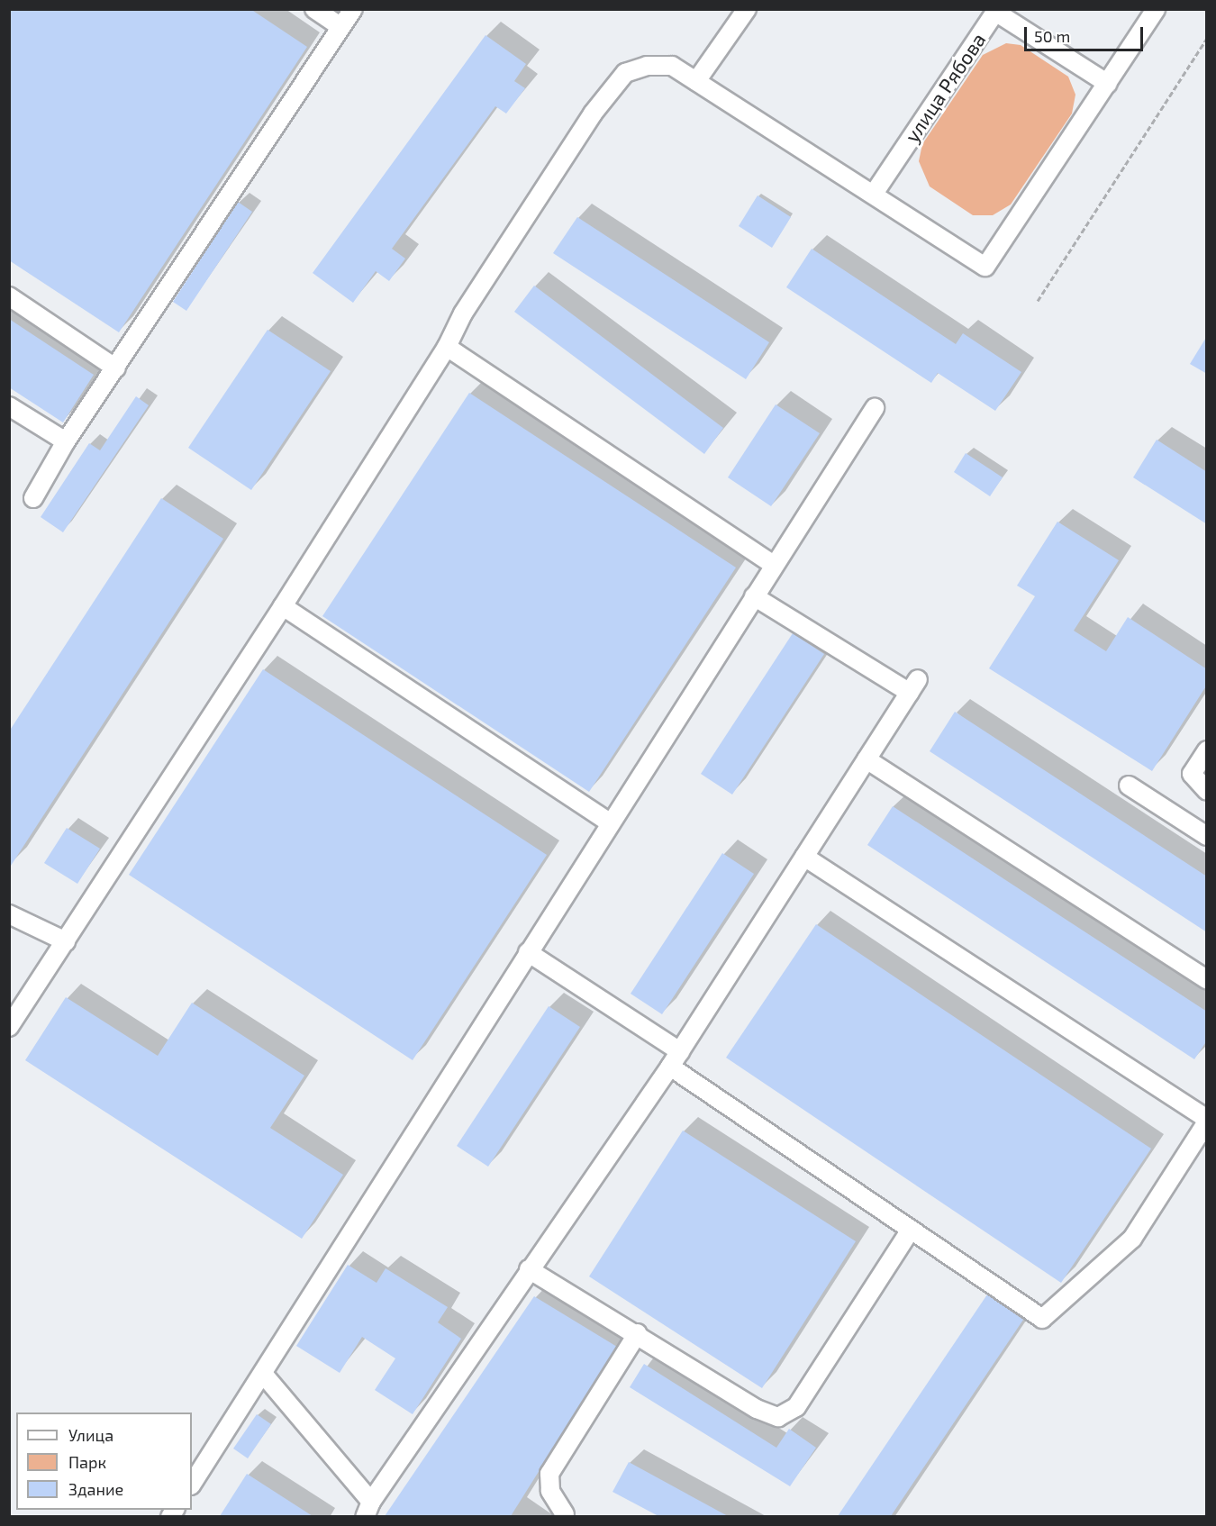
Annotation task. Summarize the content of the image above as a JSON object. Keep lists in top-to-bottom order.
{
  "streets": {
    "street": ["улица Рябова"]
  },
  "legend": ["Улица", "Парк", "Здание"],
  "scale_bar": "50 m"
}
